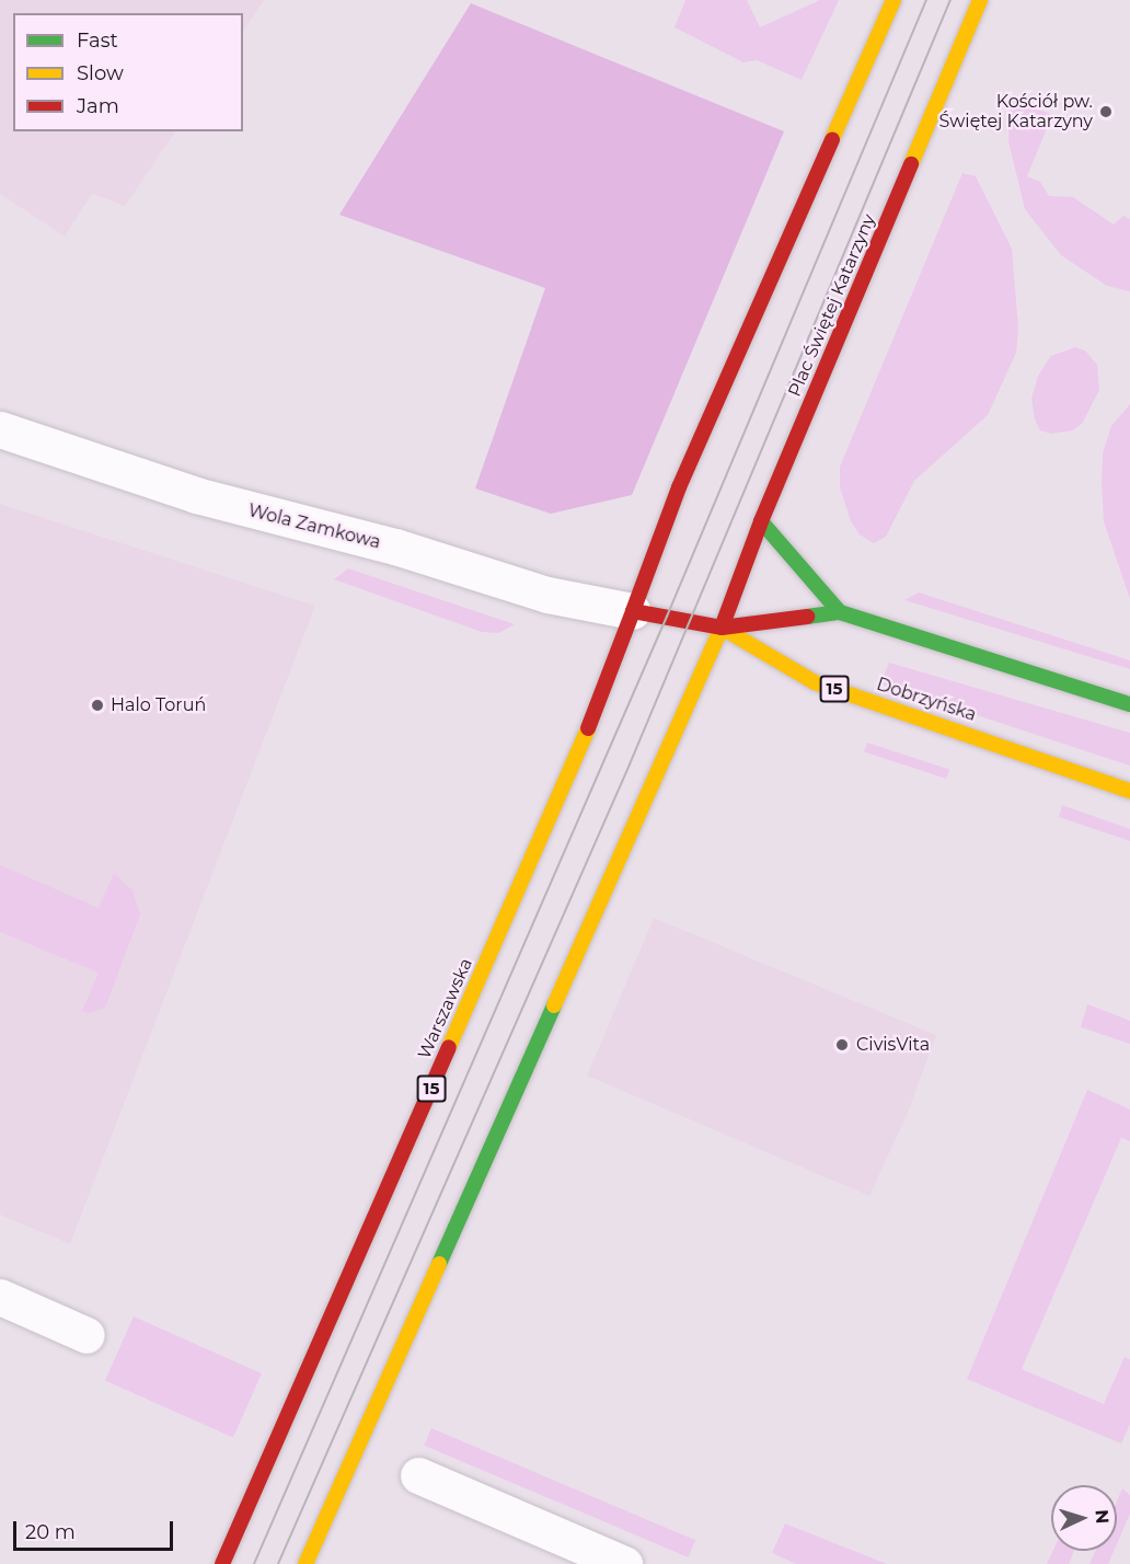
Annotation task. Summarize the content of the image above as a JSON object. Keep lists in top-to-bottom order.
{
  "streets": {
    "main road": [
      "Plac Świętej Katarzyny",
      "15",
      "Dobrzyńska",
      "Warszawska"
    ],
    "street": ["Wola Zamkowa"]
  },
  "crossings": [
    ["Plac Świętej Katarzyny", "15"],
    ["Plac Świętej Katarzyny", "Dobrzyńska"],
    ["Wola Zamkowa", "15"],
    ["Wola Zamkowa", "Warszawska"],
    ["15", "Dobrzyńska"],
    ["15", "Warszawska"]
  ],
  "places": ["Kościół pw. Świętej Katarzyny", "Halo Toruń", "CivisVita"],
  "legend": ["Fast", "Slow", "Jam"],
  "scale_bar": "20 m",
  "north": "right"
}
